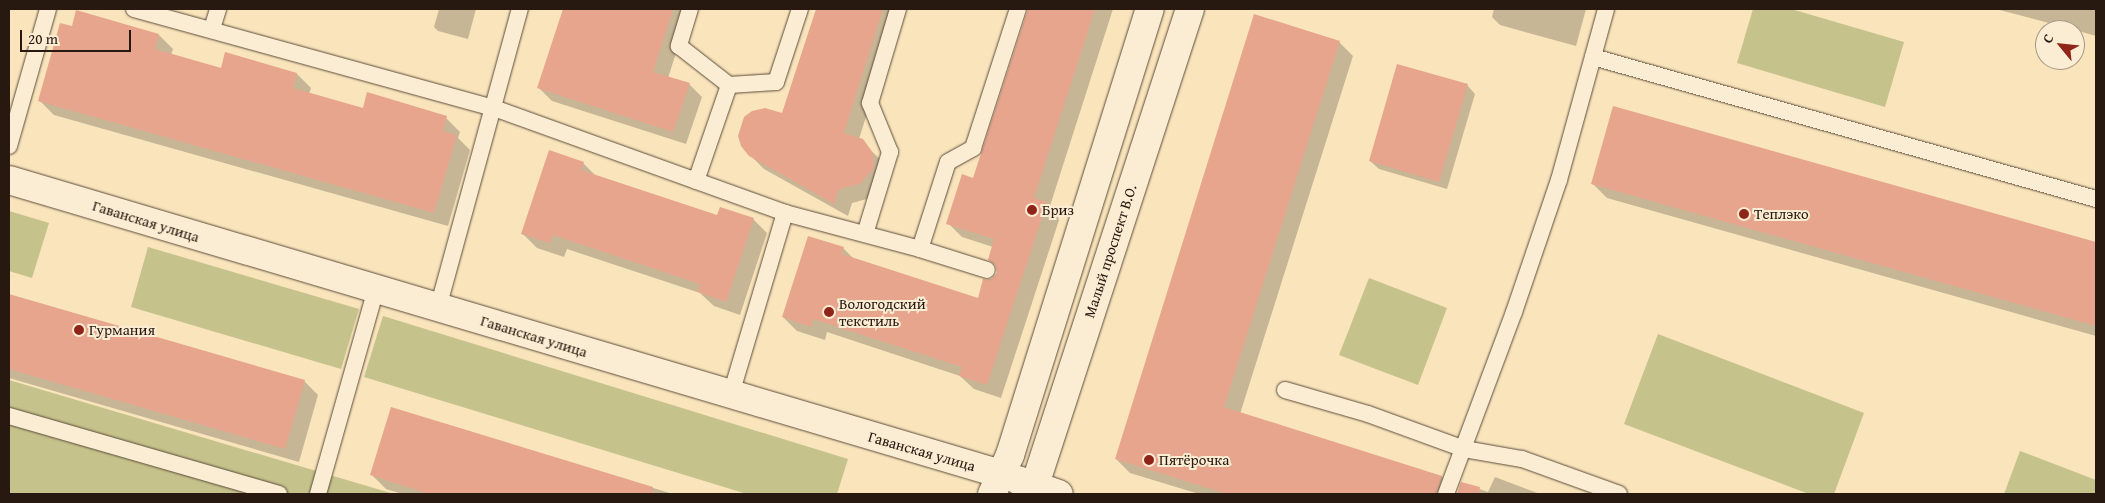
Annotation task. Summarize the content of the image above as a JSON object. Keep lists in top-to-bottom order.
{
  "streets": {
    "street": ["Гаванская улица", "Малый проспект В.О."]
  },
  "crossings": [
    ["Гаванская улица", "Малый проспект В.О."]
  ],
  "places": [
    "Бриз",
    "Теплэко",
    "Вологодский текстиль",
    "Гурмания",
    "Пятёрочка"
  ],
  "scale_bar": "20 m",
  "north": "top left"
}
